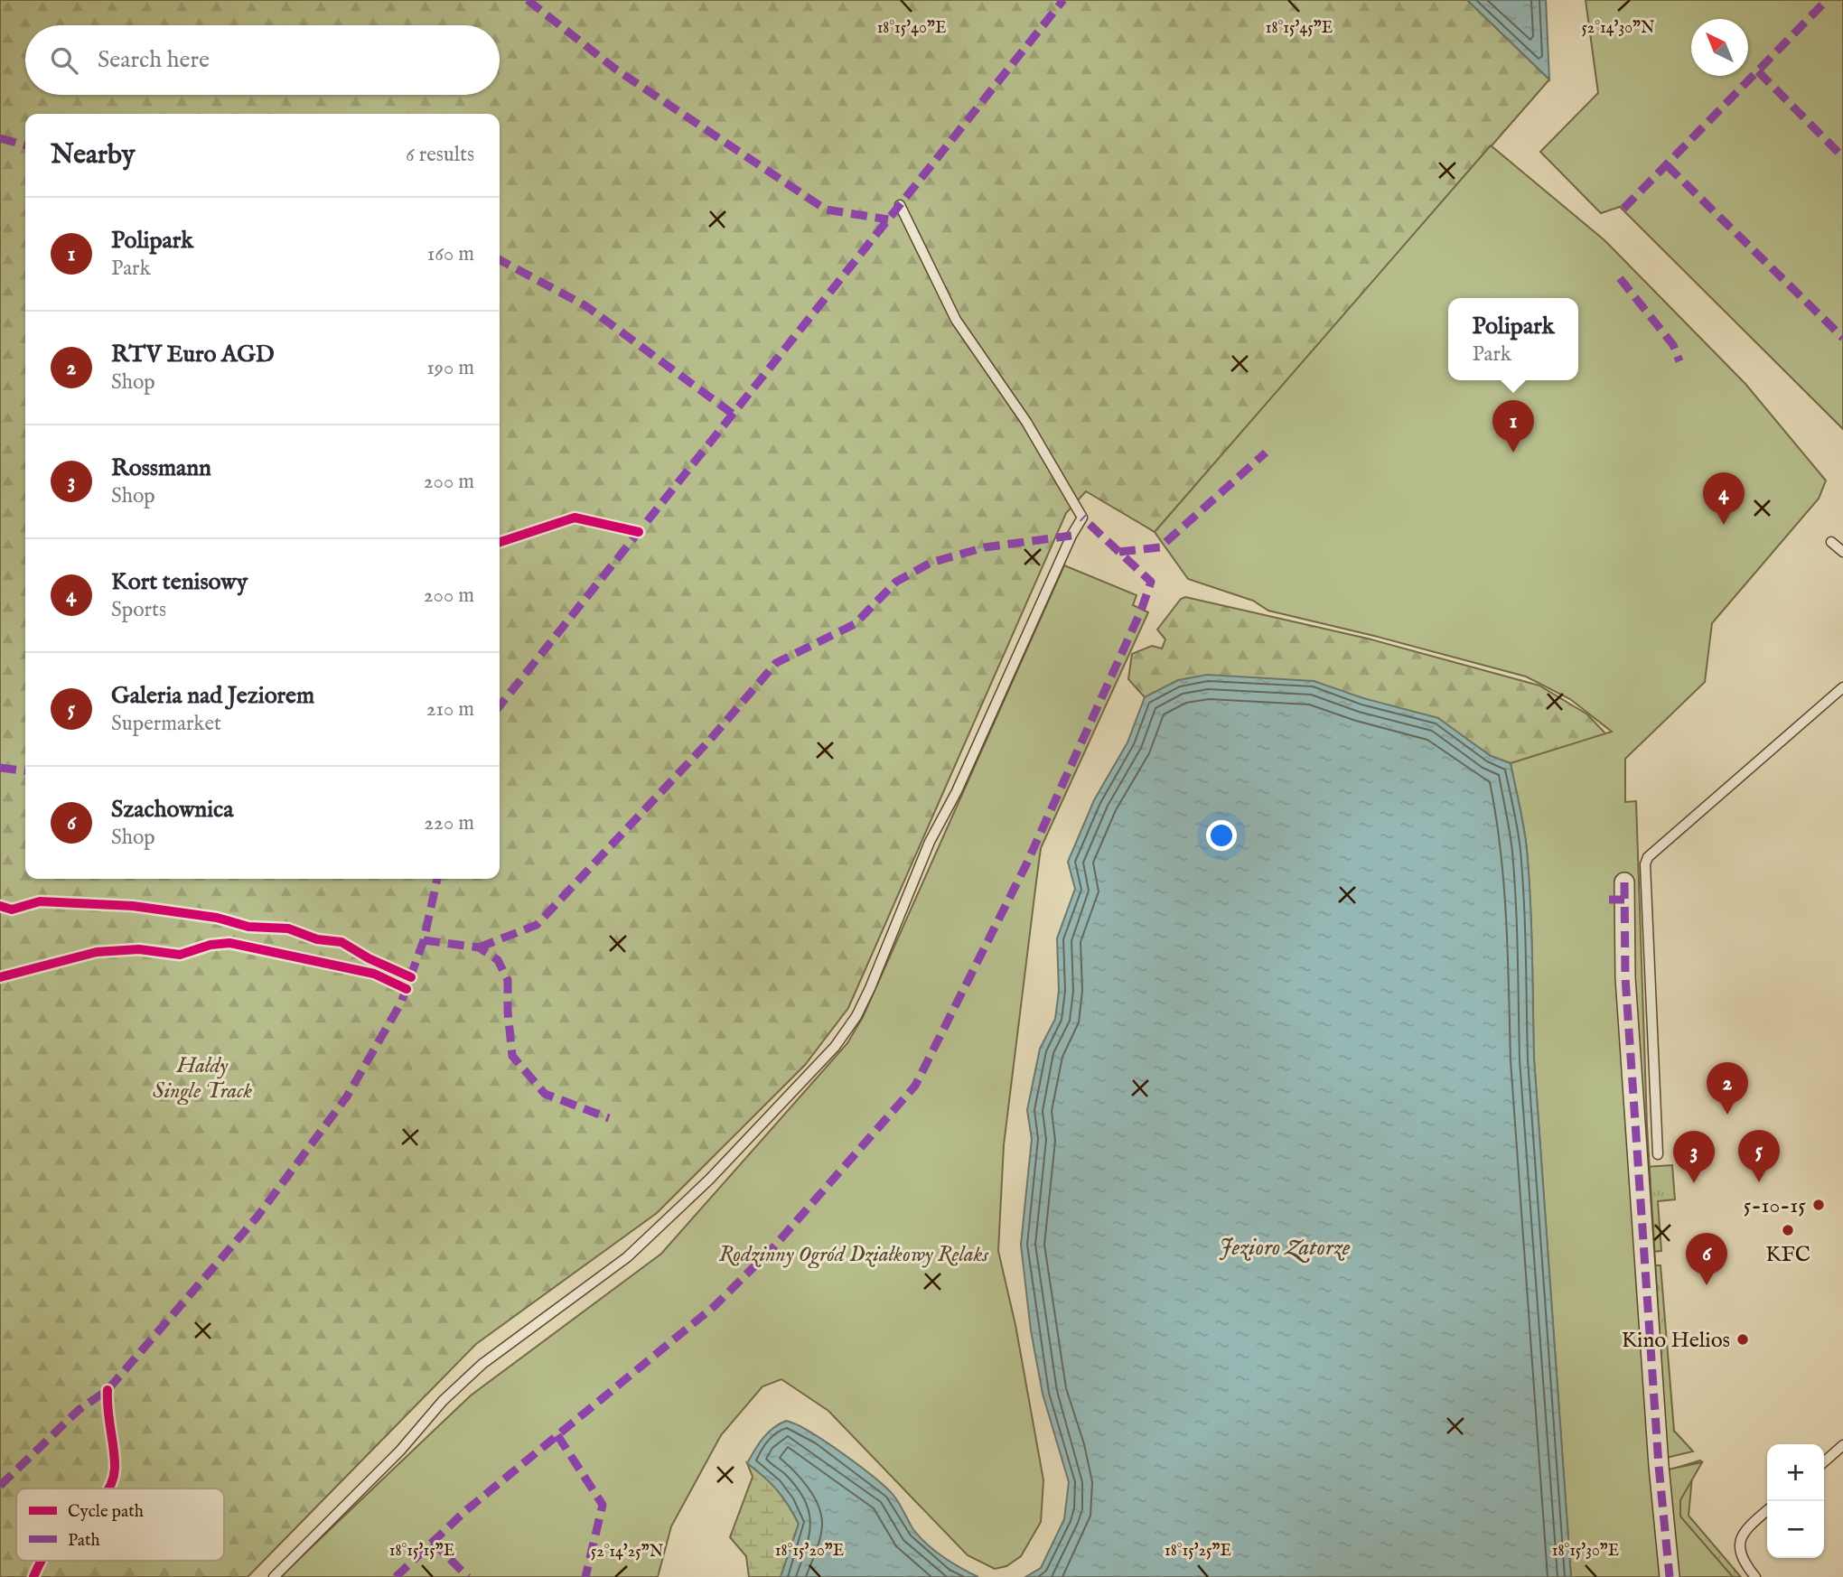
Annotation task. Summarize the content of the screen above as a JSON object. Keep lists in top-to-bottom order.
{
  "water": ["Jezioro Zatorze"],
  "parks": ["Hałdy Single Track", "Rodzinny Ogród Działkowy Relaks"],
  "places": ["5-10-15", "KFC", "Kino Helios"],
  "legend": ["Cycle path", "Path"],
  "north": "top left",
  "page": {
    "search": "Search here",
    "heading": ["Nearby", "6 results"],
    "list": [
      {
        "mark": "1",
        "name": "Polipark",
        "note": "Park",
        "value": "160 m"
      },
      {
        "mark": "2",
        "name": "RTV Euro AGD",
        "note": "Shop",
        "value": "190 m"
      },
      {
        "mark": "3",
        "name": "Rossmann",
        "note": "Shop",
        "value": "200 m"
      },
      {
        "mark": "4",
        "name": "Kort tenisowy",
        "note": "Sports",
        "value": "200 m"
      },
      {
        "mark": "5",
        "name": "Galeria nad Jeziorem",
        "note": "Supermarket",
        "value": "210 m"
      },
      {
        "mark": "6",
        "name": "Szachownica",
        "note": "Shop",
        "value": "220 m"
      }
    ],
    "popup": ["Polipark", "Park"],
    "pins": [
      "1",
      "4",
      "2",
      "5",
      "3",
      "6"
    ],
    "map_buttons": ["+", "−"]
  },
  "coordinates": [
    "52°14'30\"N",
    "18°15'40\"E",
    "18°15'45\"E",
    "18°15'15\"E",
    "18°15'20\"E",
    "18°15'25\"E",
    "18°15'30\"E",
    "52°14'25\"N"
  ]
}
